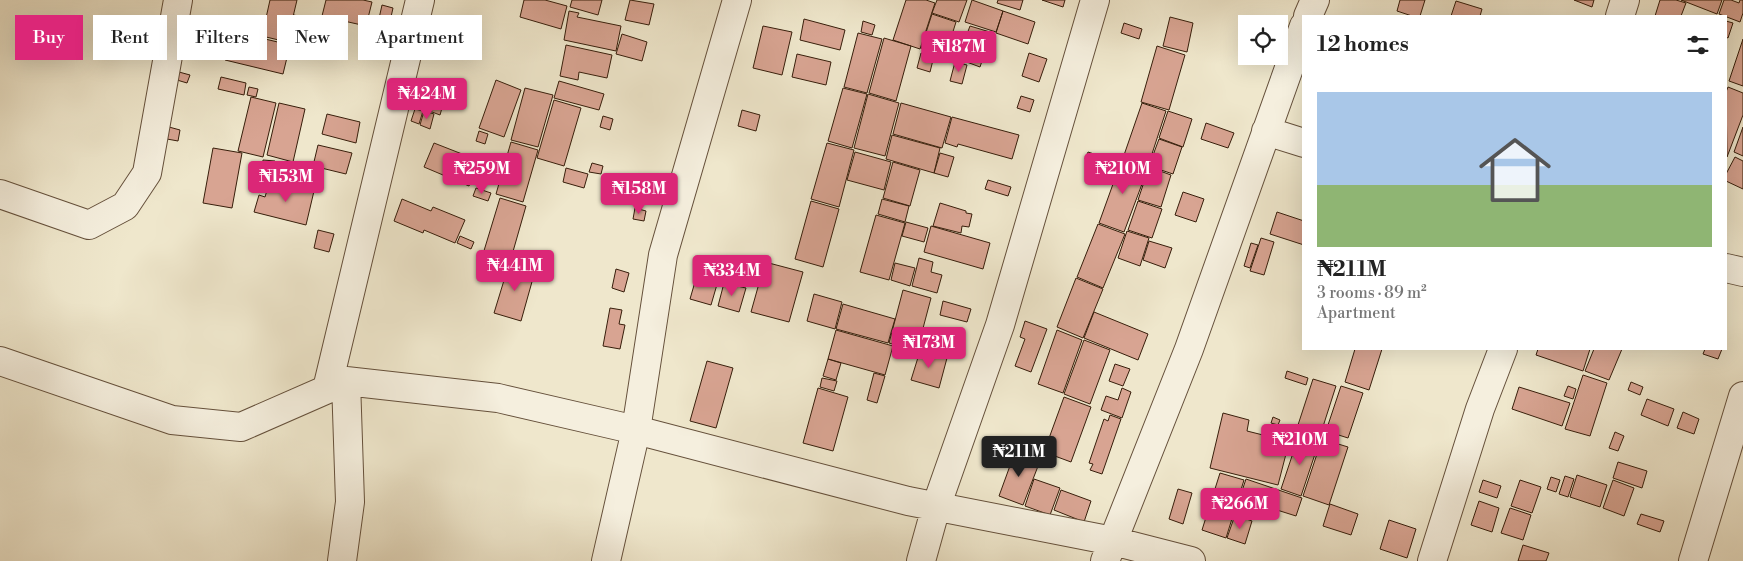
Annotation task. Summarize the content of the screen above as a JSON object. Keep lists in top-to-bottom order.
{
  "page": {
    "chip": [
      "Buy",
      "Rent",
      "Filters",
      "New",
      "Apartment"
    ],
    "heading": "12 homes",
    "price": [
      "₦187M",
      "₦424M",
      "₦259M",
      "₦210M",
      "₦153M",
      "₦158M",
      "₦441M",
      "₦334M",
      "₦173M",
      "₦210M",
      "₦211M",
      "₦266M"
    ],
    "list": [
      {
        "name": "₦211M",
        "note": "3 rooms · 89 m² · Apartment"
      }
    ]
  }
}
